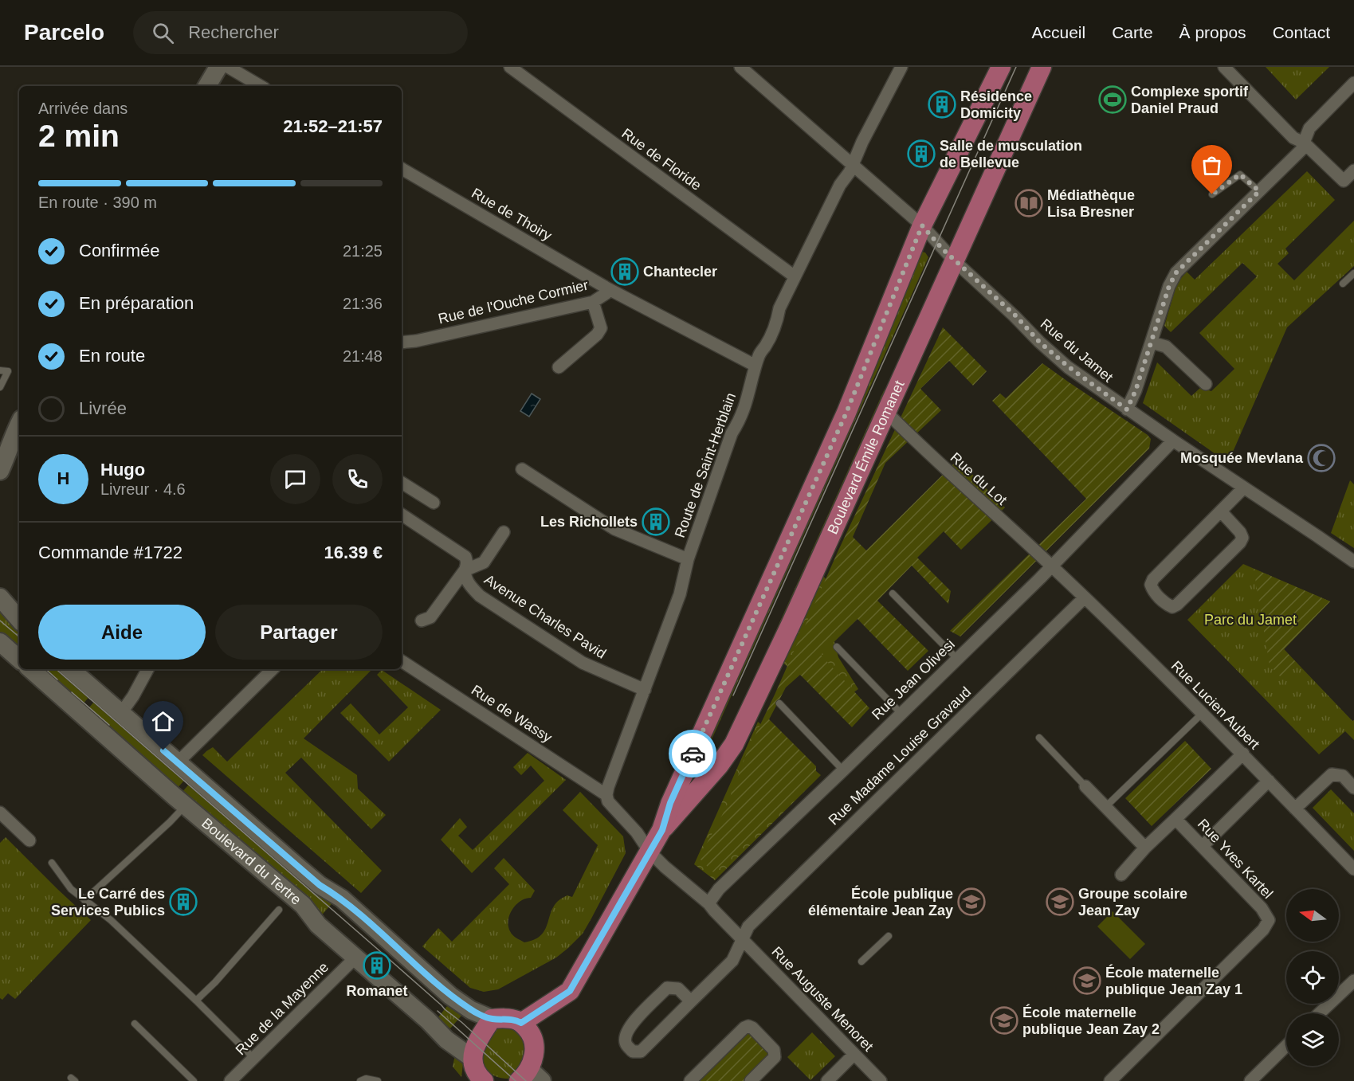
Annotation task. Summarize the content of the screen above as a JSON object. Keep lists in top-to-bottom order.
{
  "streets": {
    "main road": ["Boulevard Émile Romanet", "Boulevard du Tertre"],
    "street": [
      "Rue de Floride",
      "Rue de Thoiry",
      "Rue de l'Ouche Cormier",
      "Rue du Jamet",
      "Route de Saint-Herblain",
      "Rue du Lot",
      "Avenue Charles Pavid",
      "Rue Jean Olivesi",
      "Rue Lucien Aubert",
      "Rue de Wassy",
      "Rue Madame Louise Gravaud",
      "Rue Yves Kartel",
      "Rue Auguste Menoret",
      "Rue de la Mayenne"
    ]
  },
  "crossings": [
    ["Rue de Floride", "Route de Saint-Herblain"],
    ["Rue de Thoiry", "Rue de l'Ouche Cormier"],
    ["Rue de l'Ouche Cormier", "Route de Saint-Herblain"],
    ["Rue du Jamet", "Boulevard Émile Romanet"],
    ["Rue du Jamet", "Route de Saint-Herblain"],
    ["Rue du Jamet", "Rue Jean Olivesi"],
    ["Boulevard Émile Romanet", "Rue du Lot"],
    ["Route de Saint-Herblain", "Avenue Charles Pavid"],
    ["Route de Saint-Herblain", "Rue de Wassy"],
    ["Rue du Lot", "Rue Jean Olivesi"],
    ["Rue du Lot", "Rue Lucien Aubert"],
    ["Rue Jean Olivesi", "Rue Lucien Aubert"],
    ["Rue Lucien Aubert", "Rue Madame Louise Gravaud"],
    ["Rue Madame Louise Gravaud", "Rue Auguste Menoret"],
    ["Boulevard du Tertre", "Rue de la Mayenne"]
  ],
  "parks": ["Parc du Jamet"],
  "places": {
    "sports": ["Complexe sportif Daniel Praud"],
    "building": [
      "Résidence Domicity",
      "Salle de musculation de Bellevue",
      "Chantecler",
      "Les Richollets",
      "Le Carré des Services Publics",
      "Romanet"
    ],
    "library": ["Médiathèque Lisa Bresner"],
    "mosque": ["Mosquée Mevlana"],
    "school or university": [
      "École publique élémentaire Jean Zay",
      "Groupe scolaire Jean Zay",
      "École maternelle publique Jean Zay 1",
      "École maternelle publique Jean Zay 2"
    ]
  },
  "north": "left",
  "page": {
    "header": "Parcelo",
    "search": "Rechercher",
    "nav": [
      "Accueil",
      "Carte",
      "À propos",
      "Contact"
    ],
    "heading": ["2 min", "Arrivée dans", "21:52–21:57"],
    "panel": [
      "Hugo",
      "Livreur · 4.6",
      "Commande #1722",
      "16.39 €"
    ],
    "bar": "En route · 390 m",
    "list": [
      ["Confirmée", "21:25"],
      ["En préparation", "21:36"],
      ["En route", "21:48"],
      "Livrée"
    ],
    "round": "H",
    "buttons": ["Aide", "Partager"]
  }
}
